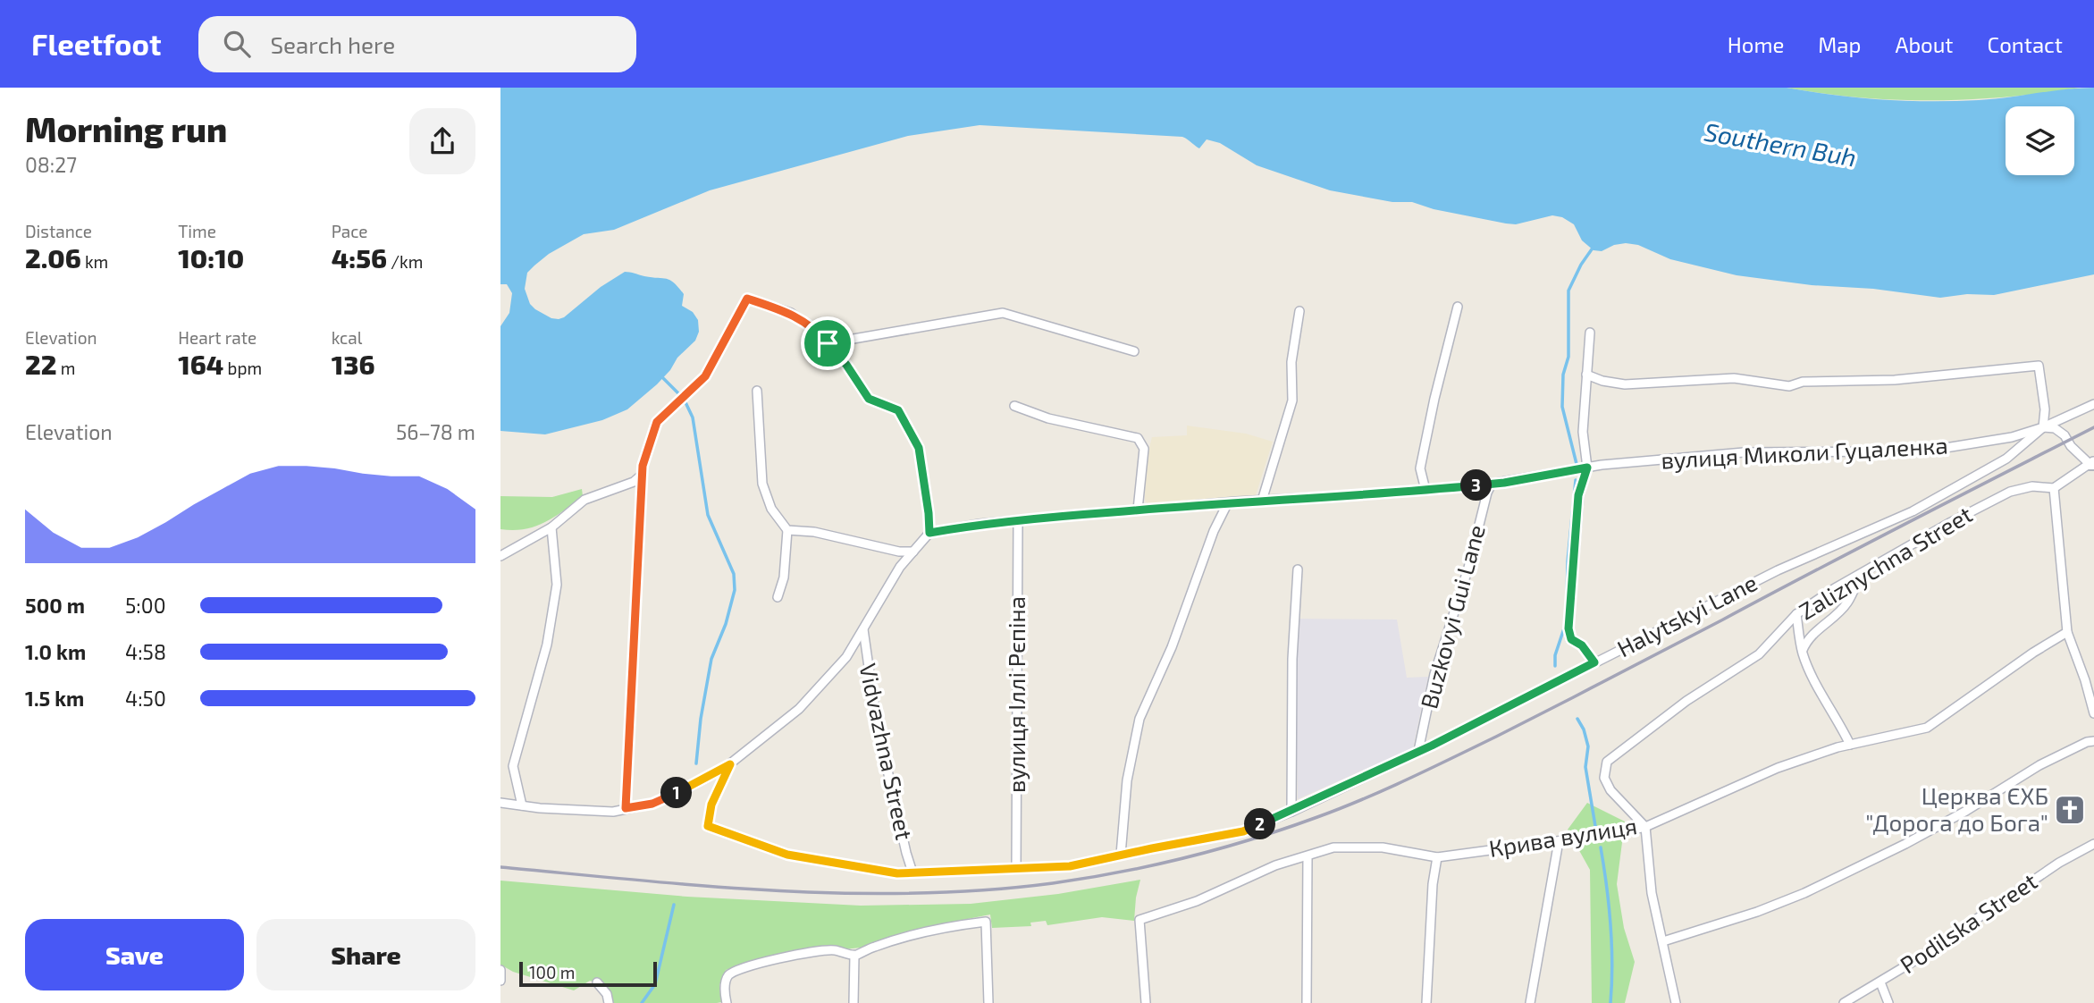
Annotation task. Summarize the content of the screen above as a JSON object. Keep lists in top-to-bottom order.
{
  "streets": {
    "street": [
      "вулиця Миколи Гуцаленка",
      "Zaliznychna Street",
      "Halytskyi Lane",
      "Buzkovyi Gui Lane",
      "вулиця Іллі Рєпіна",
      "Vidvazhna Street",
      "Крива вулиця",
      "Podilska Street"
    ]
  },
  "crossings": [
    ["вулиця Миколи Гуцаленка", "Halytskyi Lane"],
    ["вулиця Миколи Гуцаленка", "Buzkovyi Gui Lane"],
    ["вулиця Миколи Гуцаленка", "вулиця Іллі Рєпіна"],
    ["Zaliznychna Street", "Крива вулиця"],
    ["Halytskyi Lane", "Buzkovyi Gui Lane"],
    ["Halytskyi Lane", "вулиця Іллі Рєпіна"],
    ["Halytskyi Lane", "Vidvazhna Street"]
  ],
  "water": ["Southern Buh"],
  "places": {
    "church": ["Церква ЄХБ \"Дорога до Бога\""]
  },
  "scale_bar": "100 m",
  "page": {
    "header": "Fleetfoot",
    "search": "Search here",
    "nav": [
      "Home",
      "Map",
      "About",
      "Contact"
    ],
    "heading": ["Morning run", "08:27"],
    "stats": [
      ["Distance", "2.06 km"],
      ["Time", "10:10"],
      ["Pace", "4:56 /km"],
      ["Elevation", "22 m"],
      ["Heart rate", "164 bpm"],
      ["kcal", "136"]
    ],
    "chart": ["Elevation", "56–78 m"],
    "pins": ["3", "1", "2"],
    "list": [
      {
        "name": "500 m",
        "note": "5:00"
      },
      {
        "name": "1.0 km",
        "note": "4:58"
      },
      {
        "name": "1.5 km",
        "note": "4:50"
      }
    ],
    "buttons": ["Save", "Share"],
    "scale": "100 m"
  }
}
